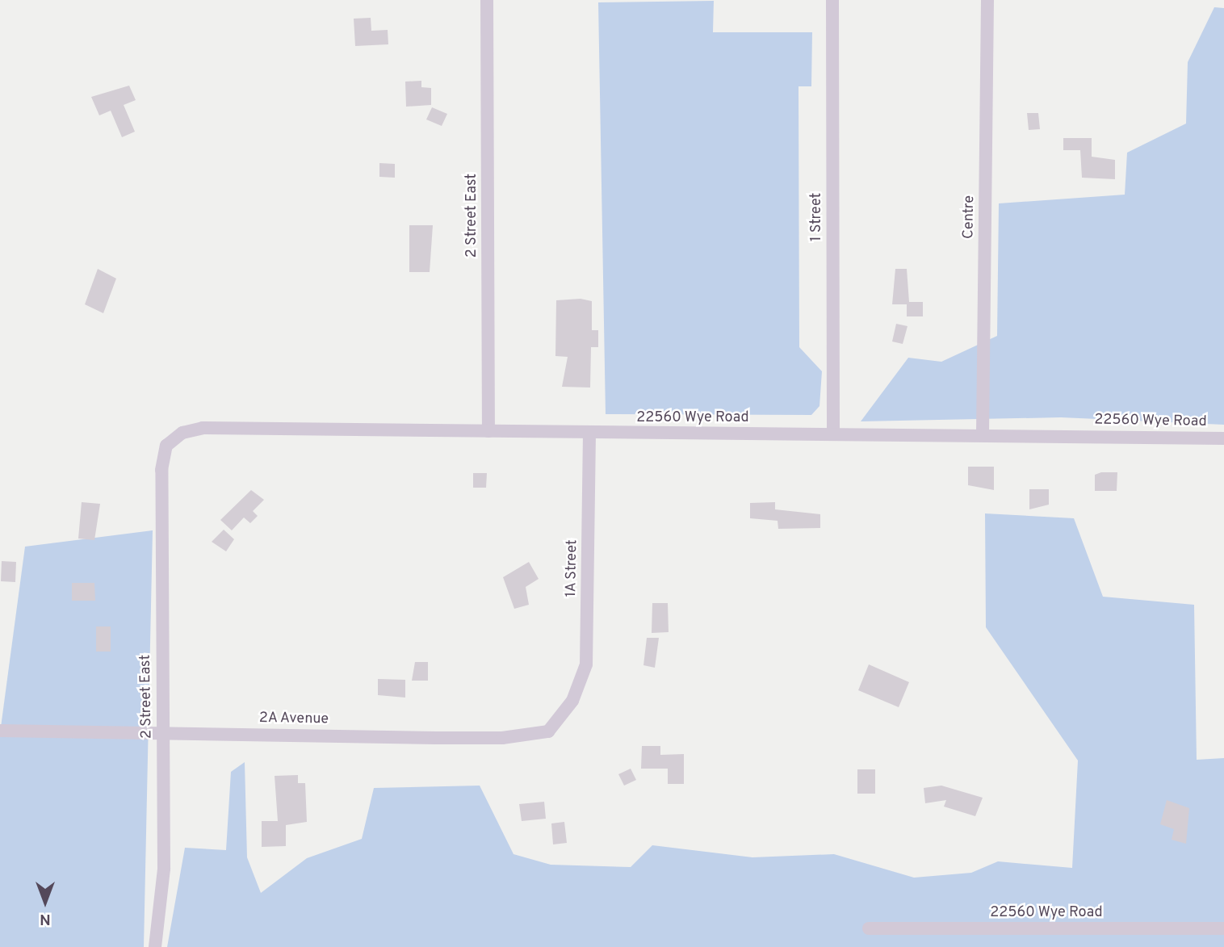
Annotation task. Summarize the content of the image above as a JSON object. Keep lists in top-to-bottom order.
{
  "streets": {
    "street": [
      "2 Street East",
      "1 Street",
      "Centre",
      "22560 Wye Road",
      "1A Street",
      "2A Avenue"
    ]
  },
  "crossings": [
    ["2 Street East", "22560 Wye Road"],
    ["2 Street East", "2A Avenue"],
    ["1 Street", "22560 Wye Road"],
    ["Centre", "22560 Wye Road"],
    ["22560 Wye Road", "1A Street"],
    ["1A Street", "2A Avenue"]
  ],
  "north": "bottom"
}
